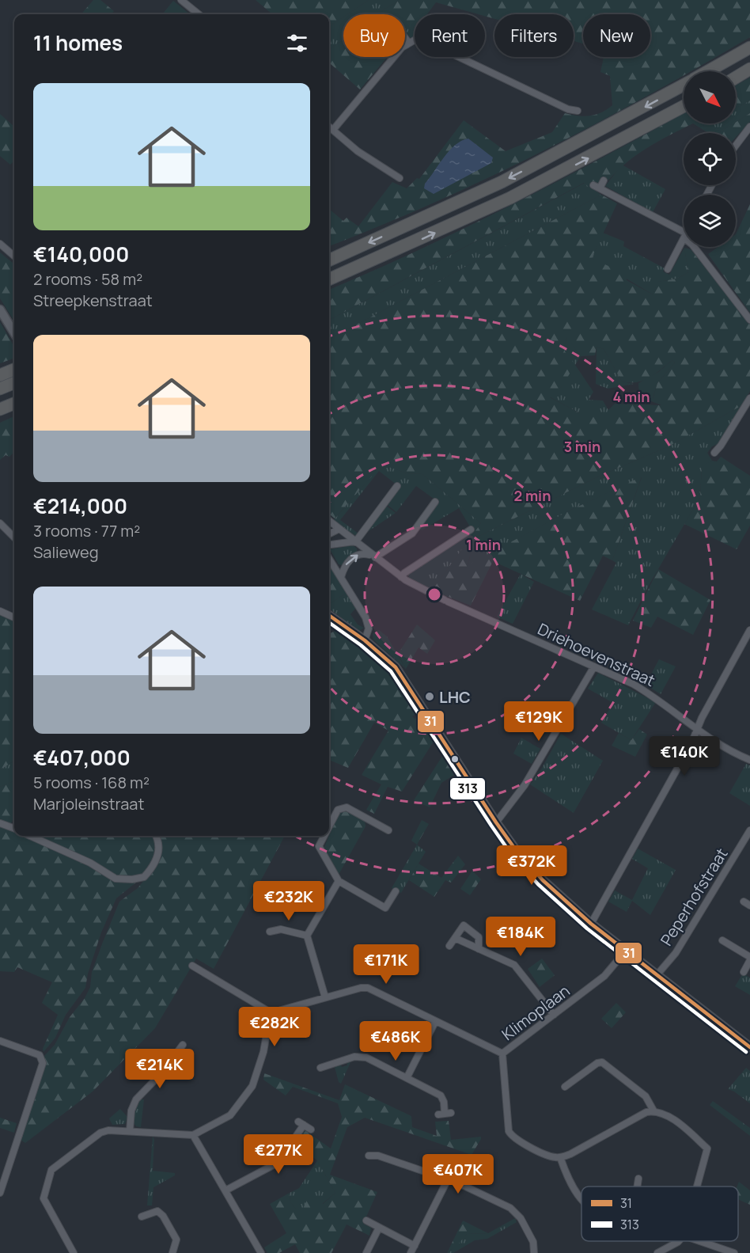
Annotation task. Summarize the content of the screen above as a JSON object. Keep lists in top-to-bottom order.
{
  "streets": {
    "street": ["Driehoevenstraat", "Peperhofstraat", "Klimoplaan"]
  },
  "places": ["LHC"],
  "lines": ["transit line 31", "transit line 313"],
  "legend": ["31", "313"],
  "north": "bottom right",
  "page": {
    "chip": [
      "Buy",
      "Rent",
      "Filters",
      "New"
    ],
    "heading": "11 homes",
    "list": [
      {
        "name": "€140,000",
        "note": "2 rooms · 58 m² · Streepkenstraat"
      },
      {
        "name": "€214,000",
        "note": "3 rooms · 77 m² · Salieweg"
      },
      {
        "name": "€407,000",
        "note": "5 rooms · 168 m² · Marjoleinstraat"
      }
    ],
    "price": [
      "€129K",
      "€140K",
      "€372K",
      "€232K",
      "€184K",
      "€171K",
      "€282K",
      "€486K",
      "€214K",
      "€277K",
      "€407K"
    ]
  },
  "rings": [
    "4 min",
    "3 min",
    "2 min",
    "1 min"
  ]
}
